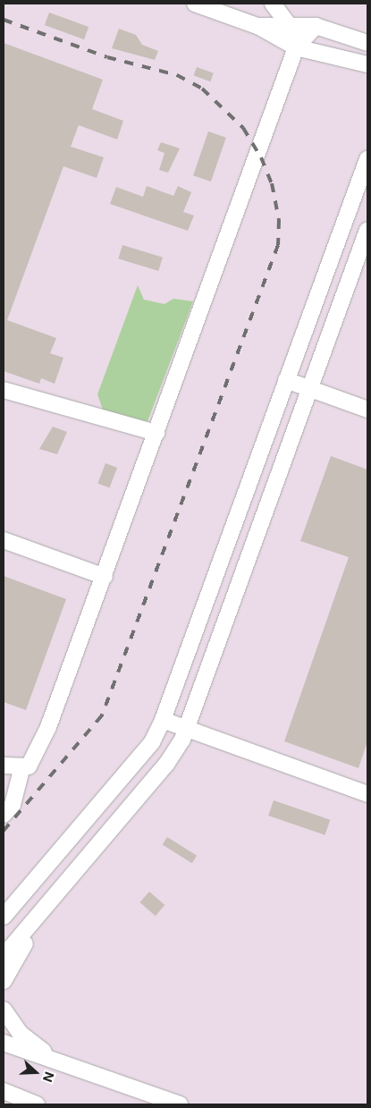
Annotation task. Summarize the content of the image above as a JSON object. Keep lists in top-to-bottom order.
{
  "north": "right"
}
